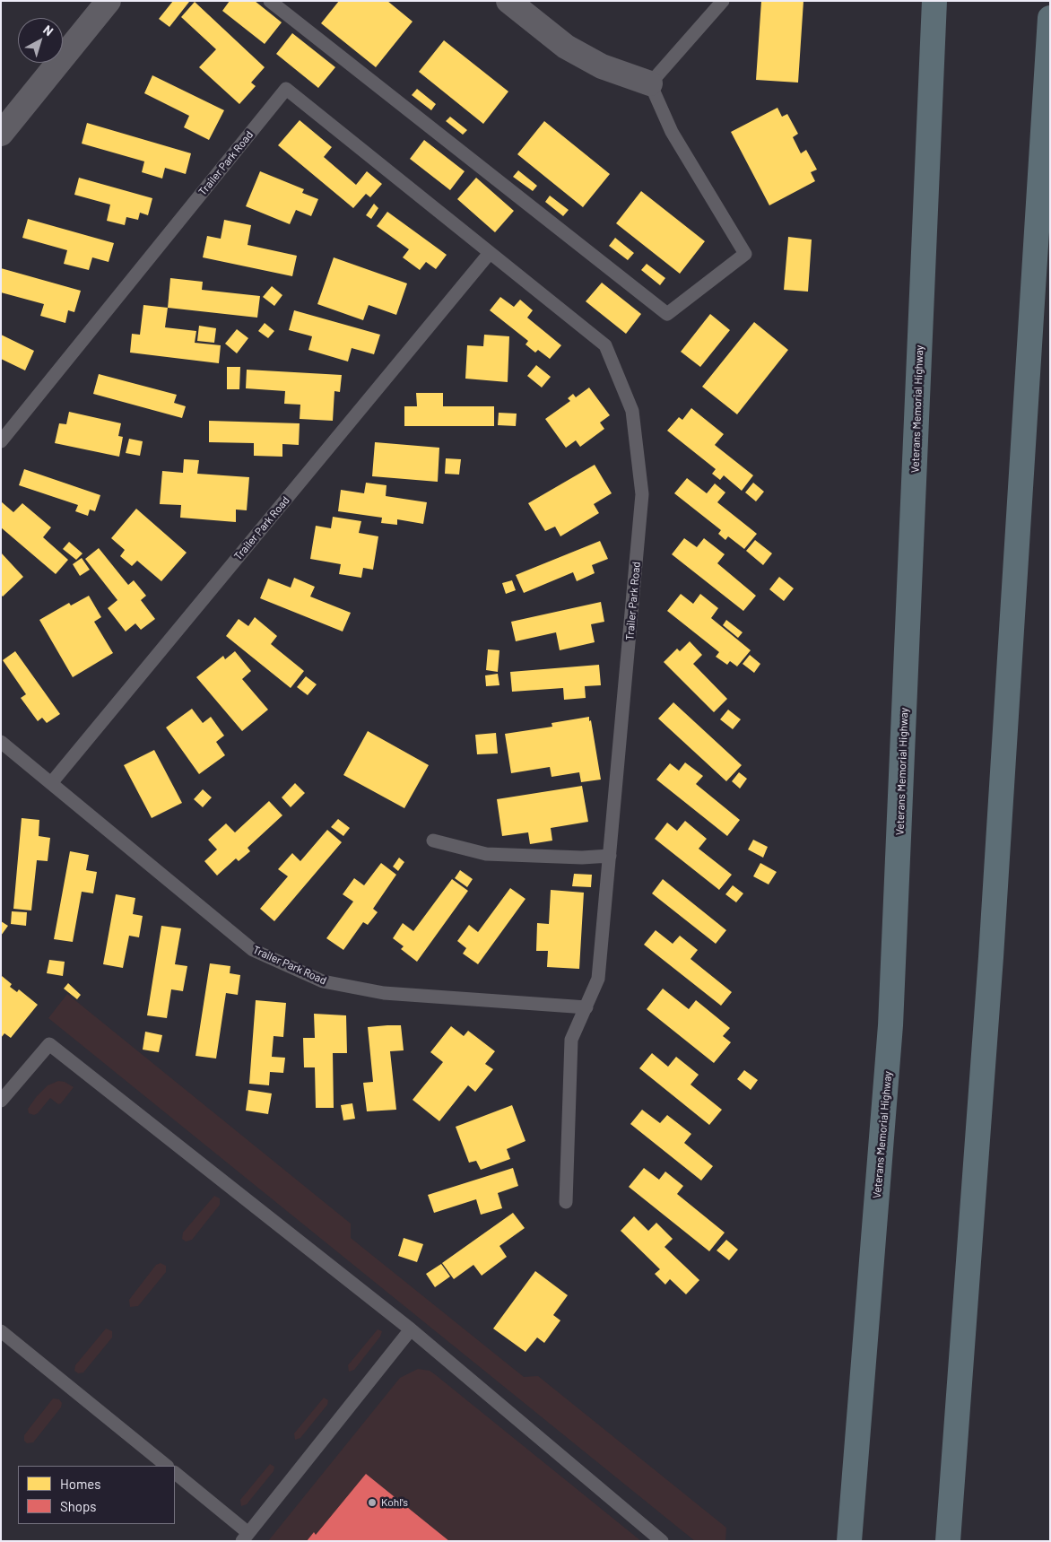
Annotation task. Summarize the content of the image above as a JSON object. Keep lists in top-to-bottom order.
{
  "streets": {
    "highway": ["Veterans Memorial Highway"],
    "lane": ["Trailer Park Road"]
  },
  "places": ["Kohl's"],
  "legend": ["Homes", "Shops"],
  "north": "top right"
}
